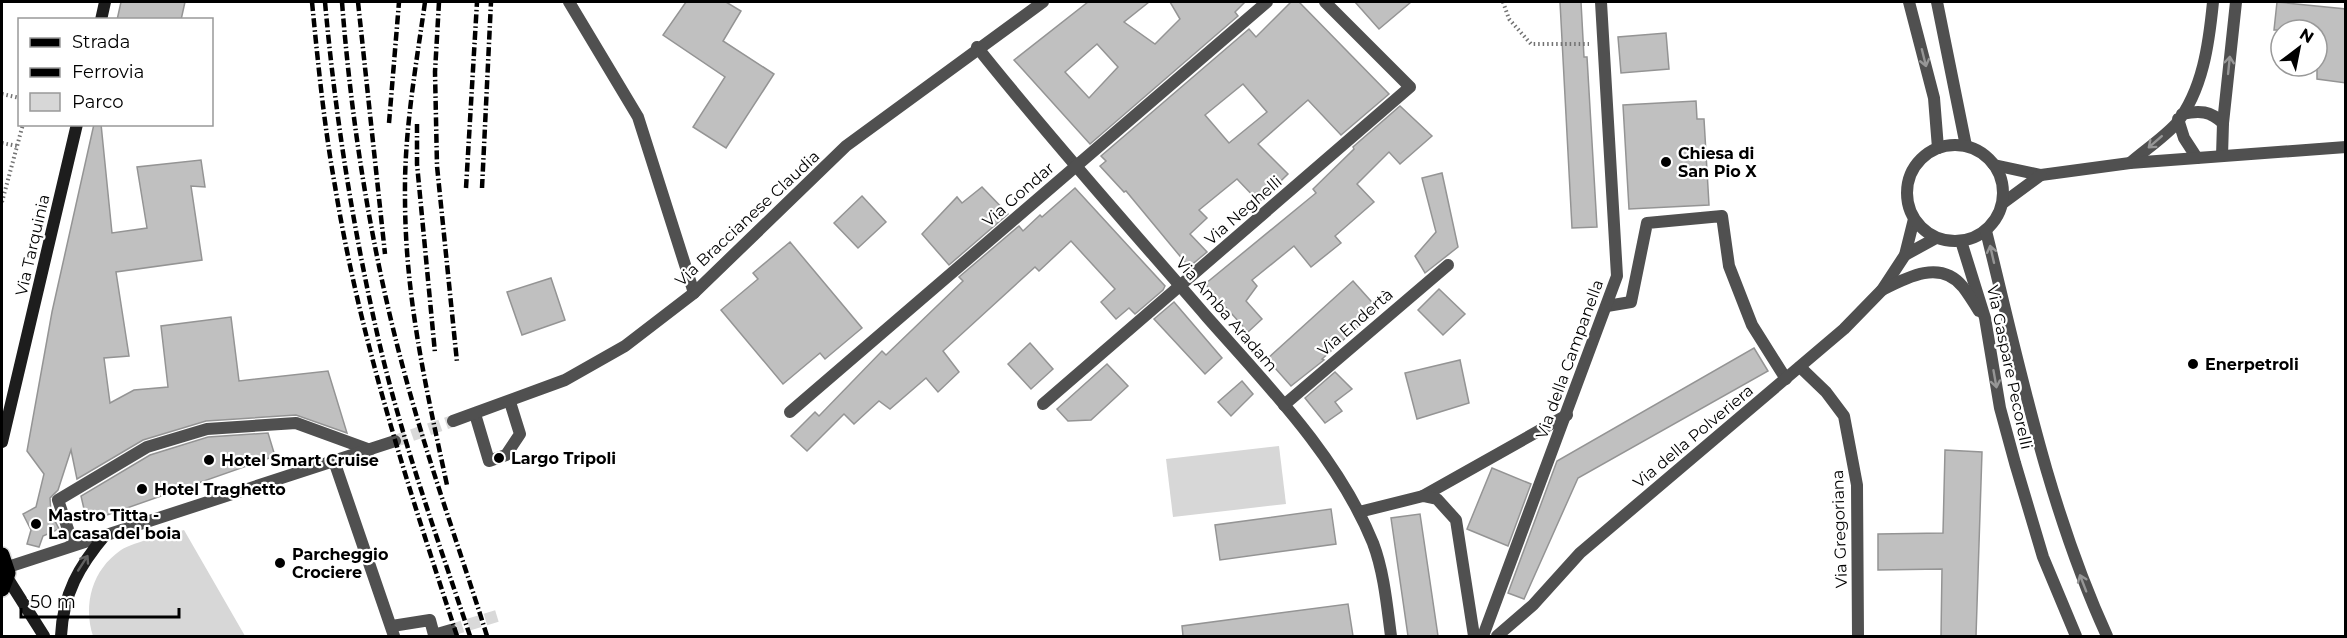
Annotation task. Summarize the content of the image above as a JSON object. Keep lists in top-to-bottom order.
{
  "streets": {
    "main road": ["Via Tarquinia"],
    "street": [
      "Via Gondar",
      "Via Neghelli",
      "Via Braccianese Claudia",
      "Via Amba Aradam",
      "Via Endertà",
      "Via della Campanella",
      "Via Gaspare Pecorelli",
      "Via della Polveriera",
      "Via Gregoriana"
    ]
  },
  "crossings": [
    ["Via Gondar", "Via Amba Aradam"],
    ["Via Neghelli", "Via Amba Aradam"],
    ["Via Braccianese Claudia", "Via Amba Aradam"],
    ["Via Amba Aradam", "Via Endertà"],
    ["Via Gaspare Pecorelli", "Via della Polveriera"],
    ["Via della Polveriera", "Via Gregoriana"]
  ],
  "places": [
    "Chiesa di San Pio X",
    "Enerpetroli",
    "Largo Tripoli",
    "Hotel Smart Cruise",
    "Hotel Traghetto",
    "Mastro Titta - La casa del boia",
    "Parcheggio Crociere"
  ],
  "legend": ["Strada", "Ferrovia", "Parco"],
  "scale_bar": "50 m",
  "north": "top right"
}
